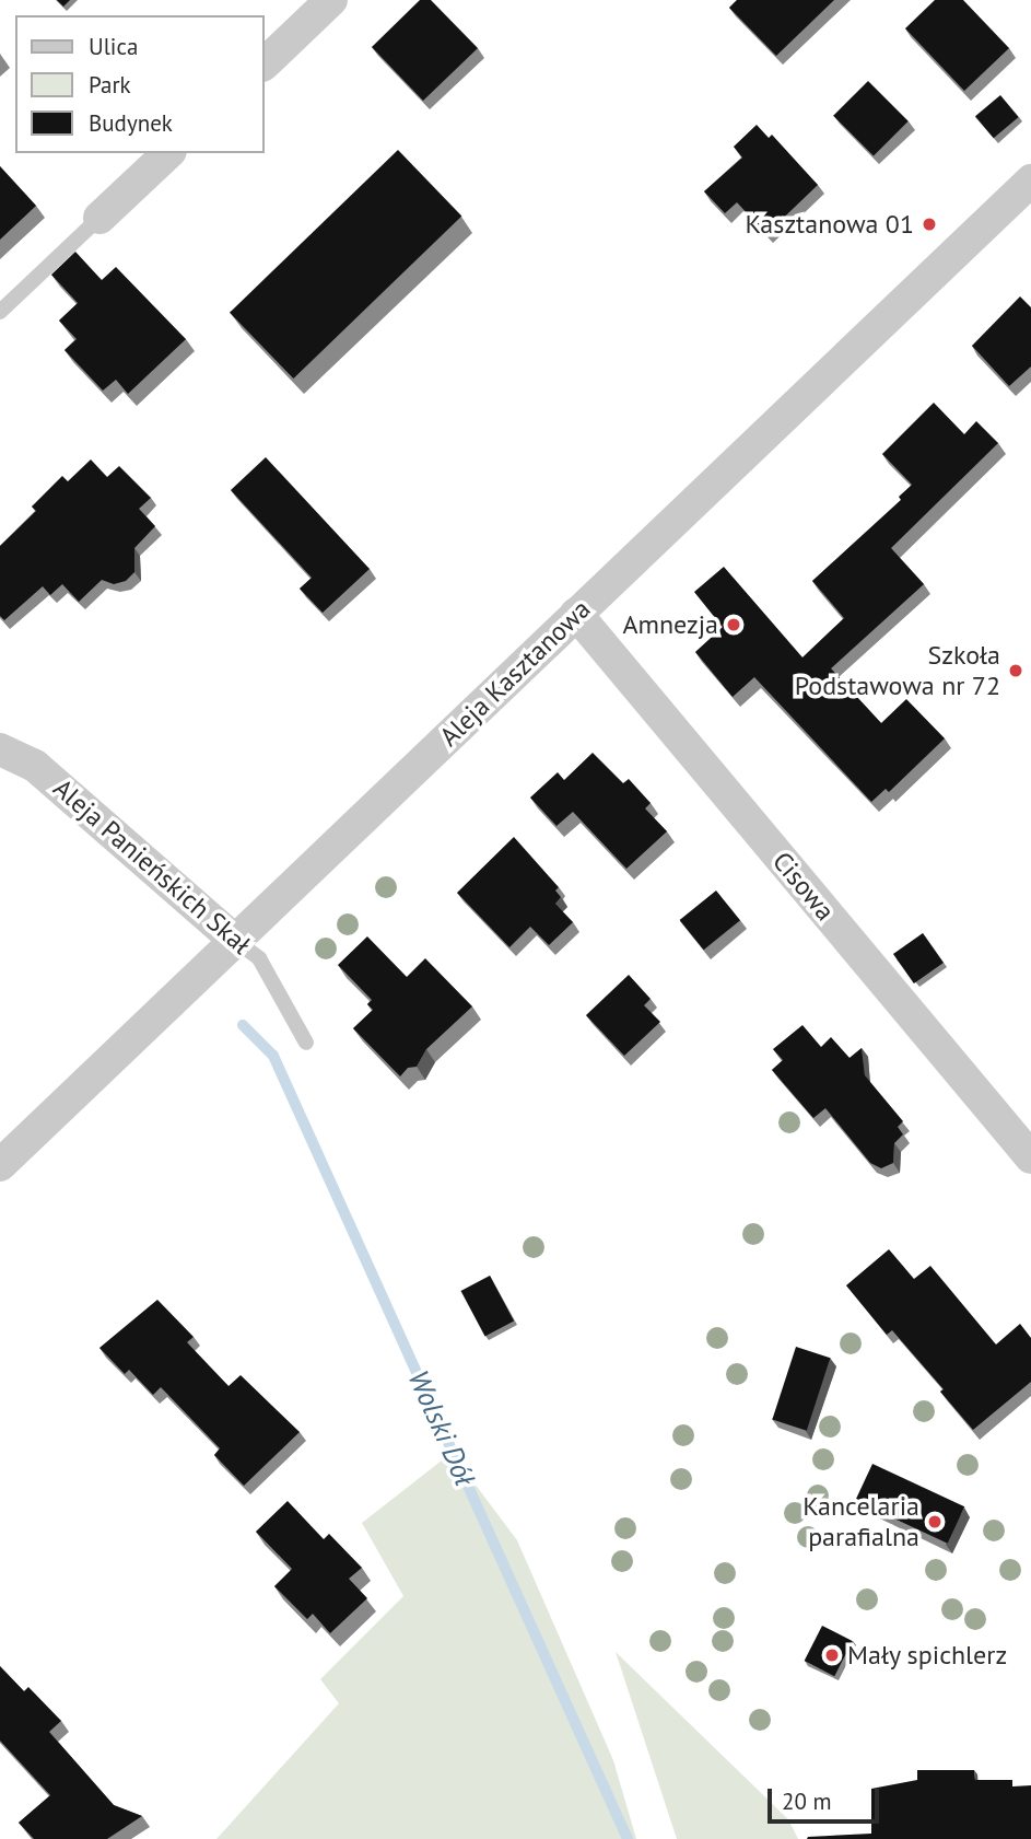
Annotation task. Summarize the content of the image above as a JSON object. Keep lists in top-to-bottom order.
{
  "streets": {
    "street": ["Aleja Kasztanowa", "Aleja Panieńskich Skał", "Cisowa"]
  },
  "crossings": [
    ["Aleja Kasztanowa", "Aleja Panieńskich Skał"],
    ["Aleja Kasztanowa", "Cisowa"]
  ],
  "water": ["Wolski Dół"],
  "places": [
    "Kasztanowa 01",
    "Amnezja",
    "Szkoła Podstawowa nr 72",
    "Kancelaria parafialna",
    "Mały spichlerz"
  ],
  "legend": ["Ulica", "Park", "Budynek"],
  "scale_bar": "20 m"
}
